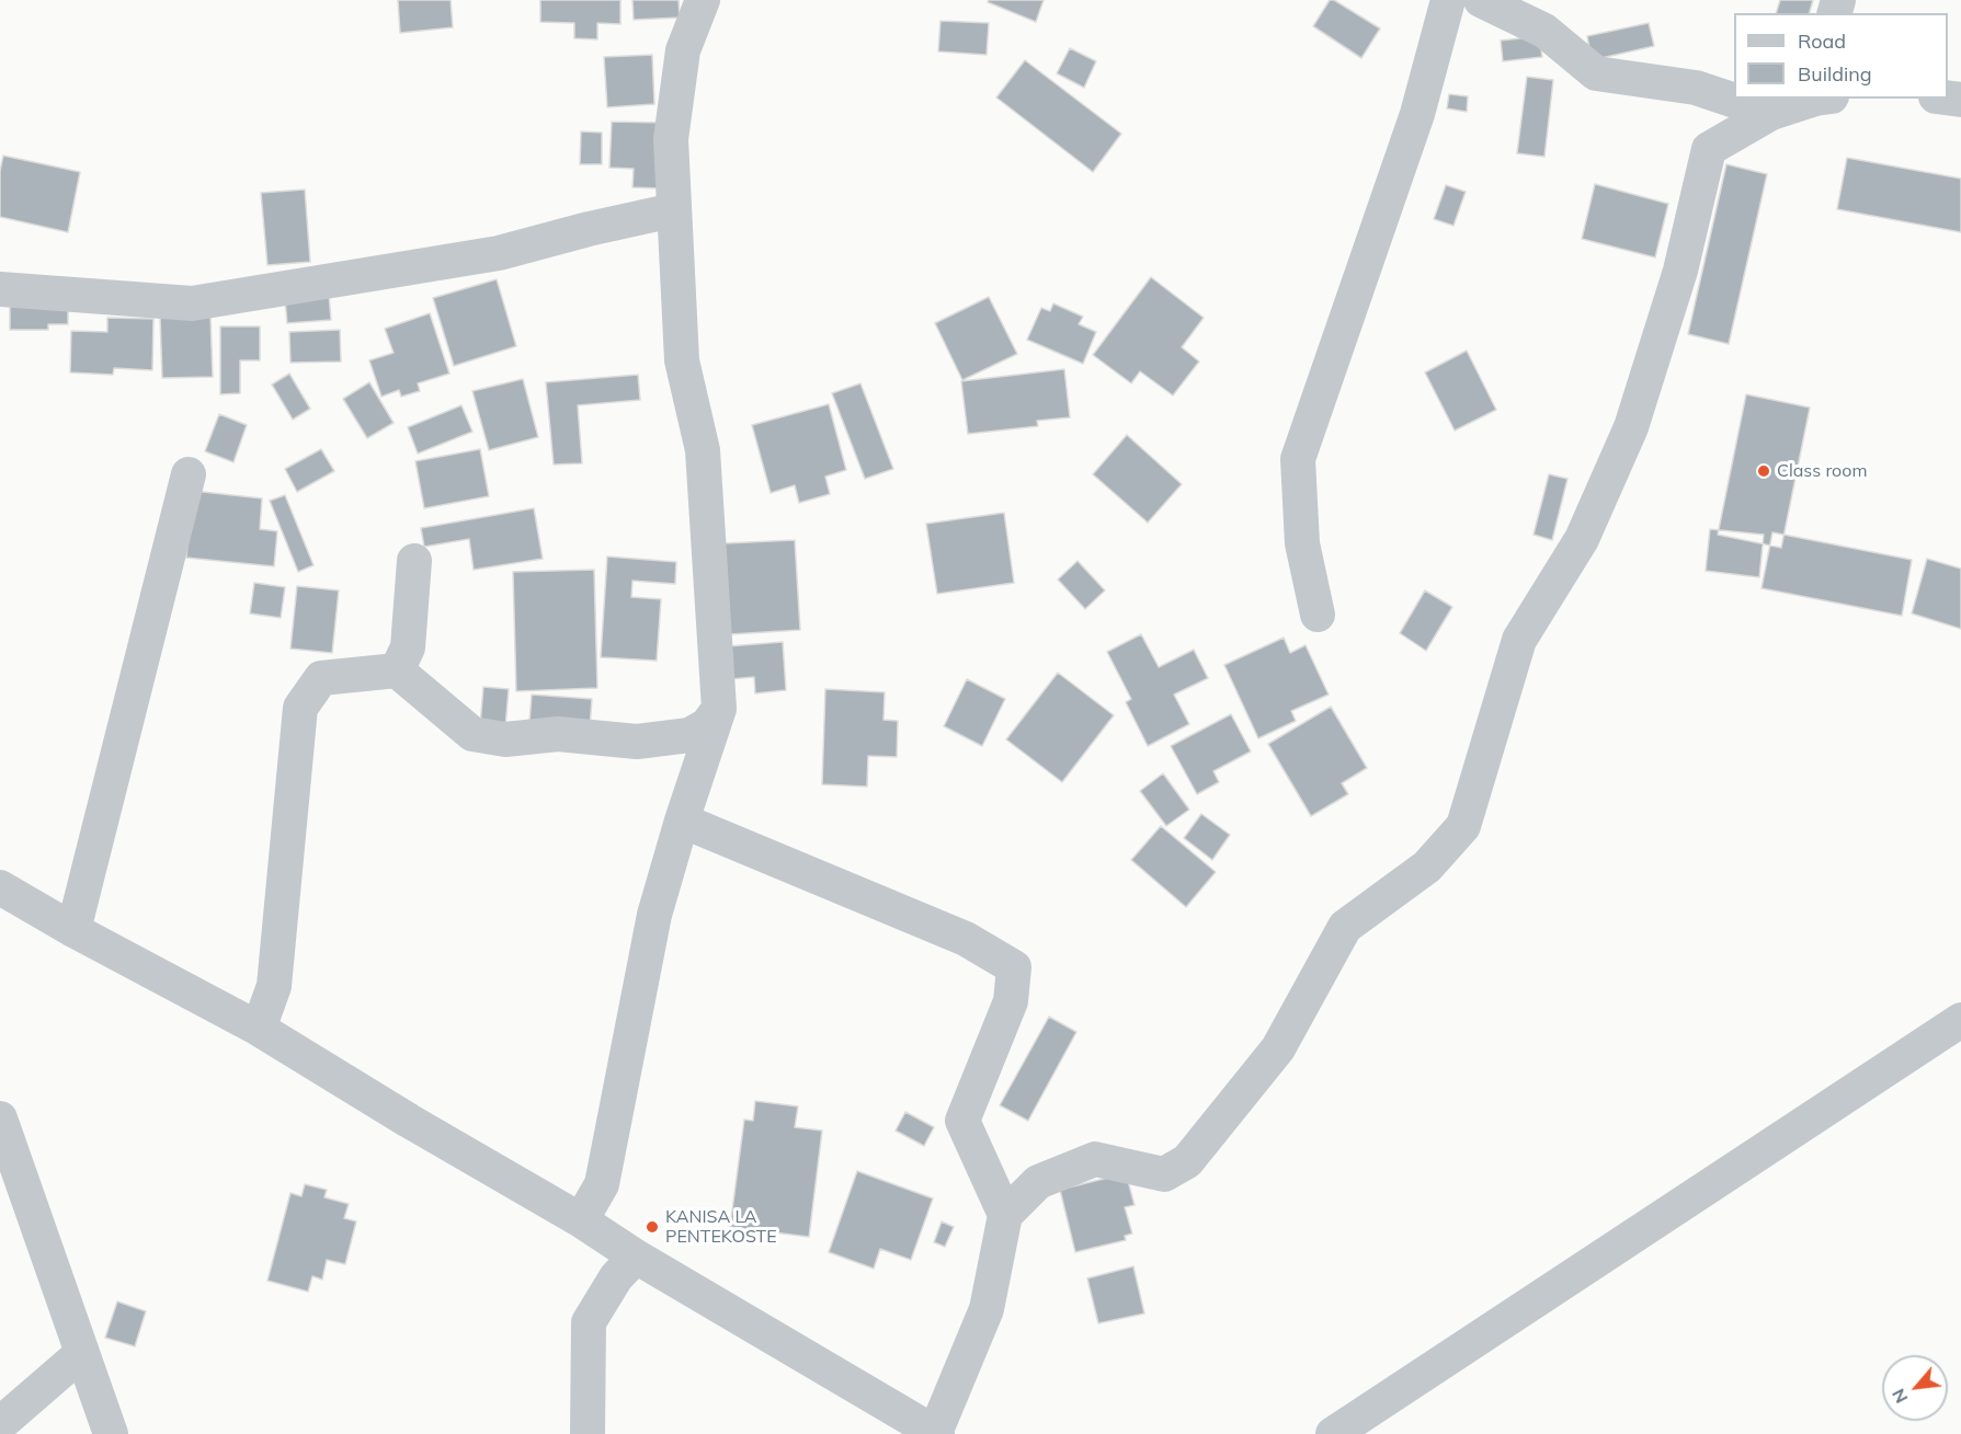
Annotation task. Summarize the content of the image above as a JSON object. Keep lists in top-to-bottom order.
{
  "places": ["Class room", "KANISA LA PENTEKOSTE"],
  "legend": ["Road", "Building"],
  "north": "bottom left"
}
